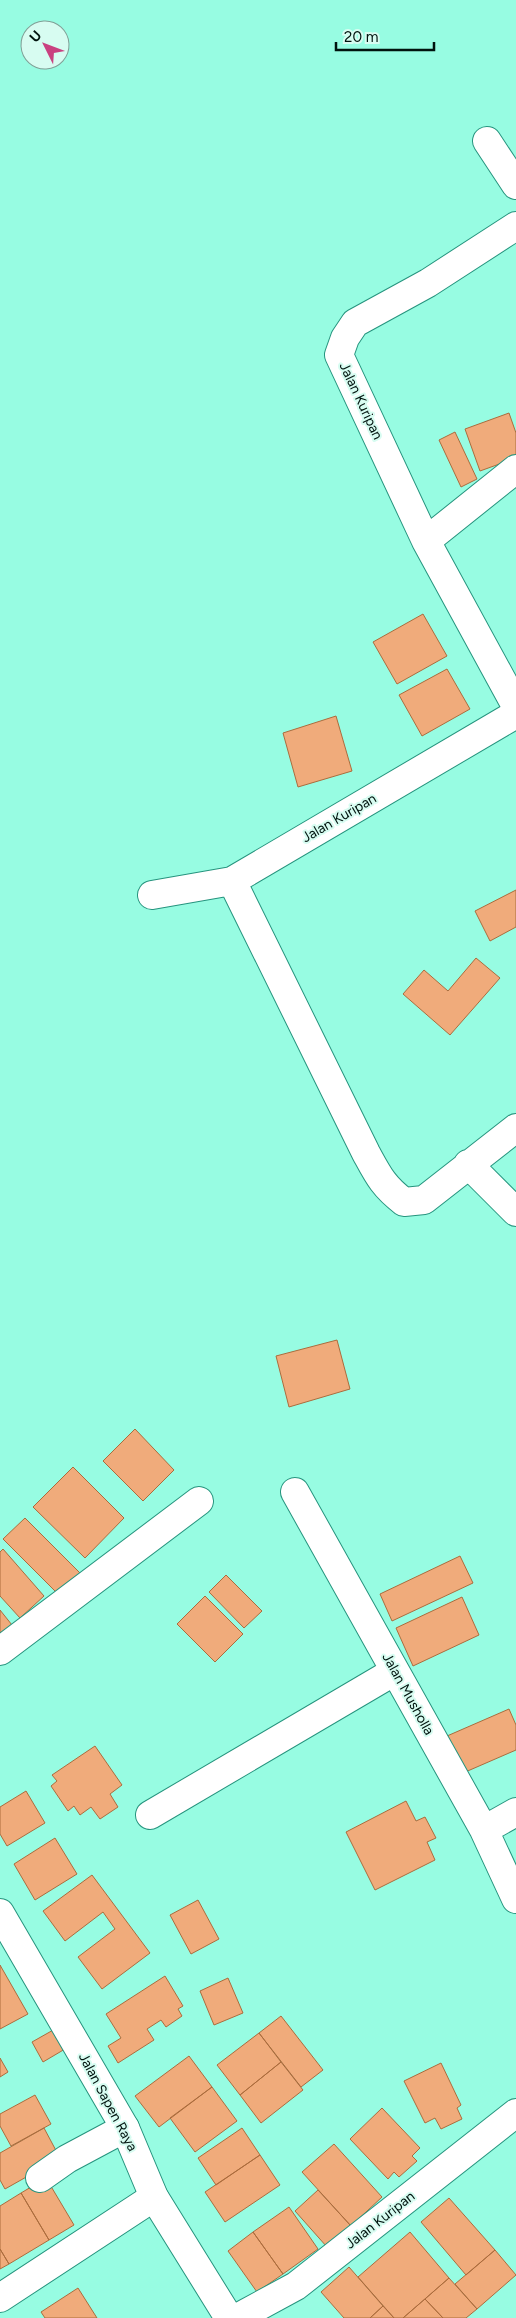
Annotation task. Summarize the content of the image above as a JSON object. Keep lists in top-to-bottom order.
{
  "streets": {
    "street": ["Jalan Kuripan", "Jalan Musholla", "Jalan Sapen Raya"]
  },
  "scale_bar": "20 m",
  "north": "top left"
}
